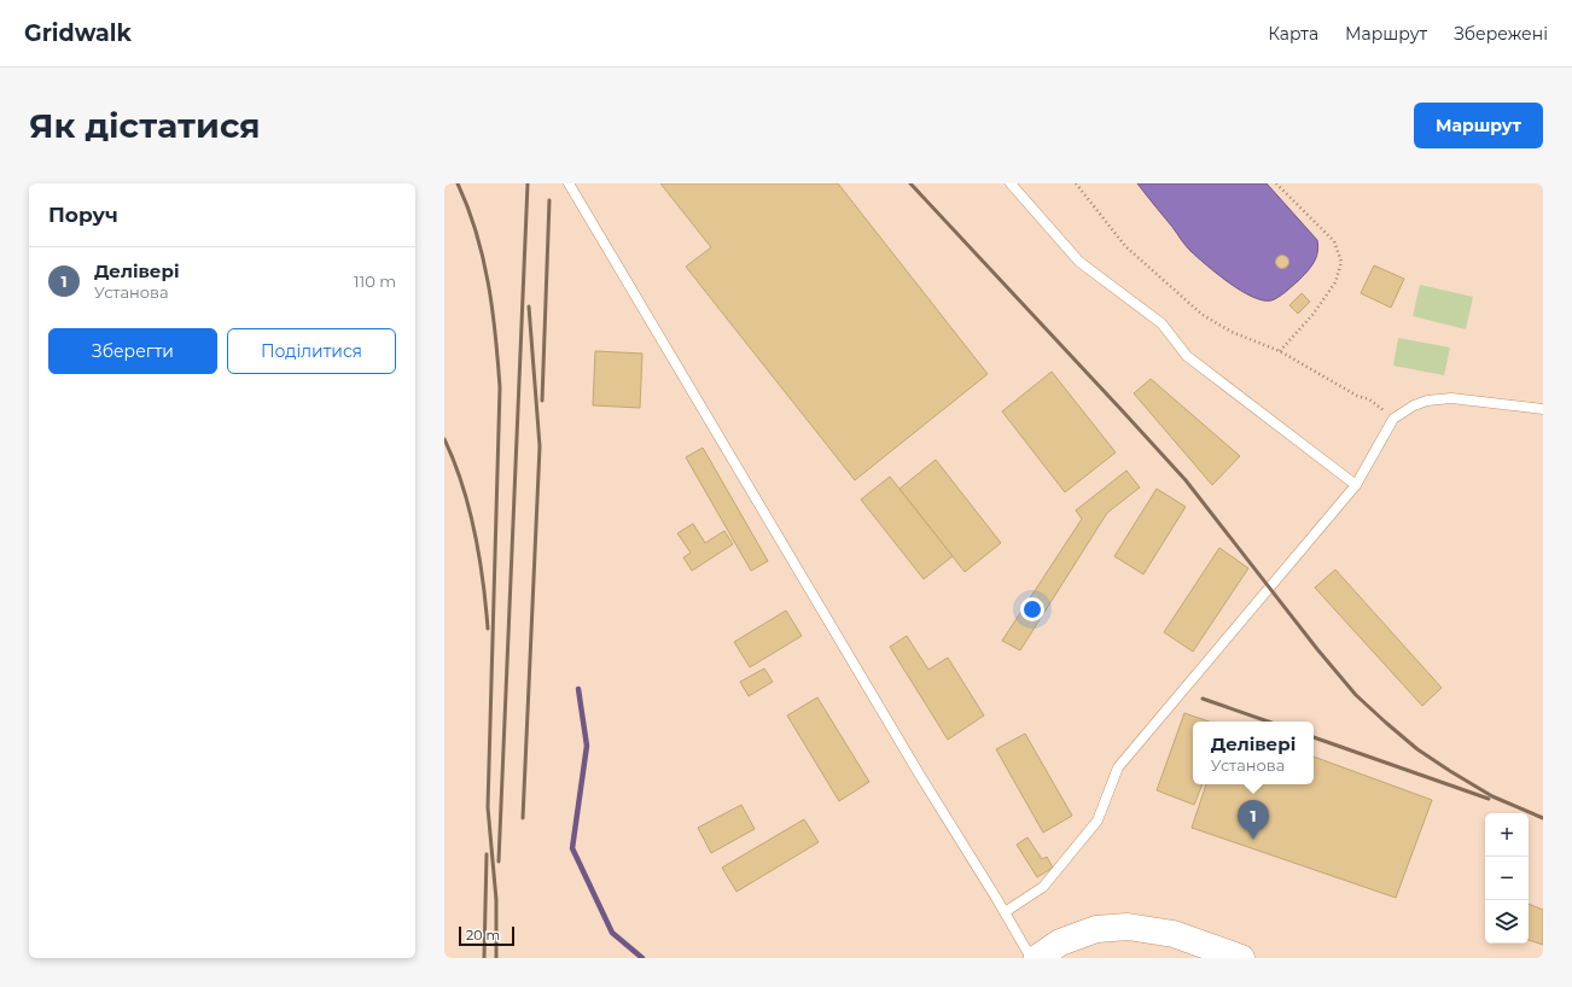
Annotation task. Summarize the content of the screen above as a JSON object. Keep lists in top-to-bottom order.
{
  "scale_bar": "20 m",
  "page": {
    "header": "Gridwalk",
    "nav": ["Карта", "Маршрут", "Збережені"],
    "buttons": [
      "Маршрут",
      ["Зберегти", "Поділитися"]
    ],
    "title": "Як дістатися",
    "heading": "Поруч",
    "list": [
      {
        "mark": "1",
        "name": "Делівері",
        "note": "Установа",
        "value": "110 m"
      }
    ],
    "popup": ["Делівері", "Установа"],
    "pins": "1",
    "map_buttons": ["+", "−"],
    "scale": "20 m"
  }
}
